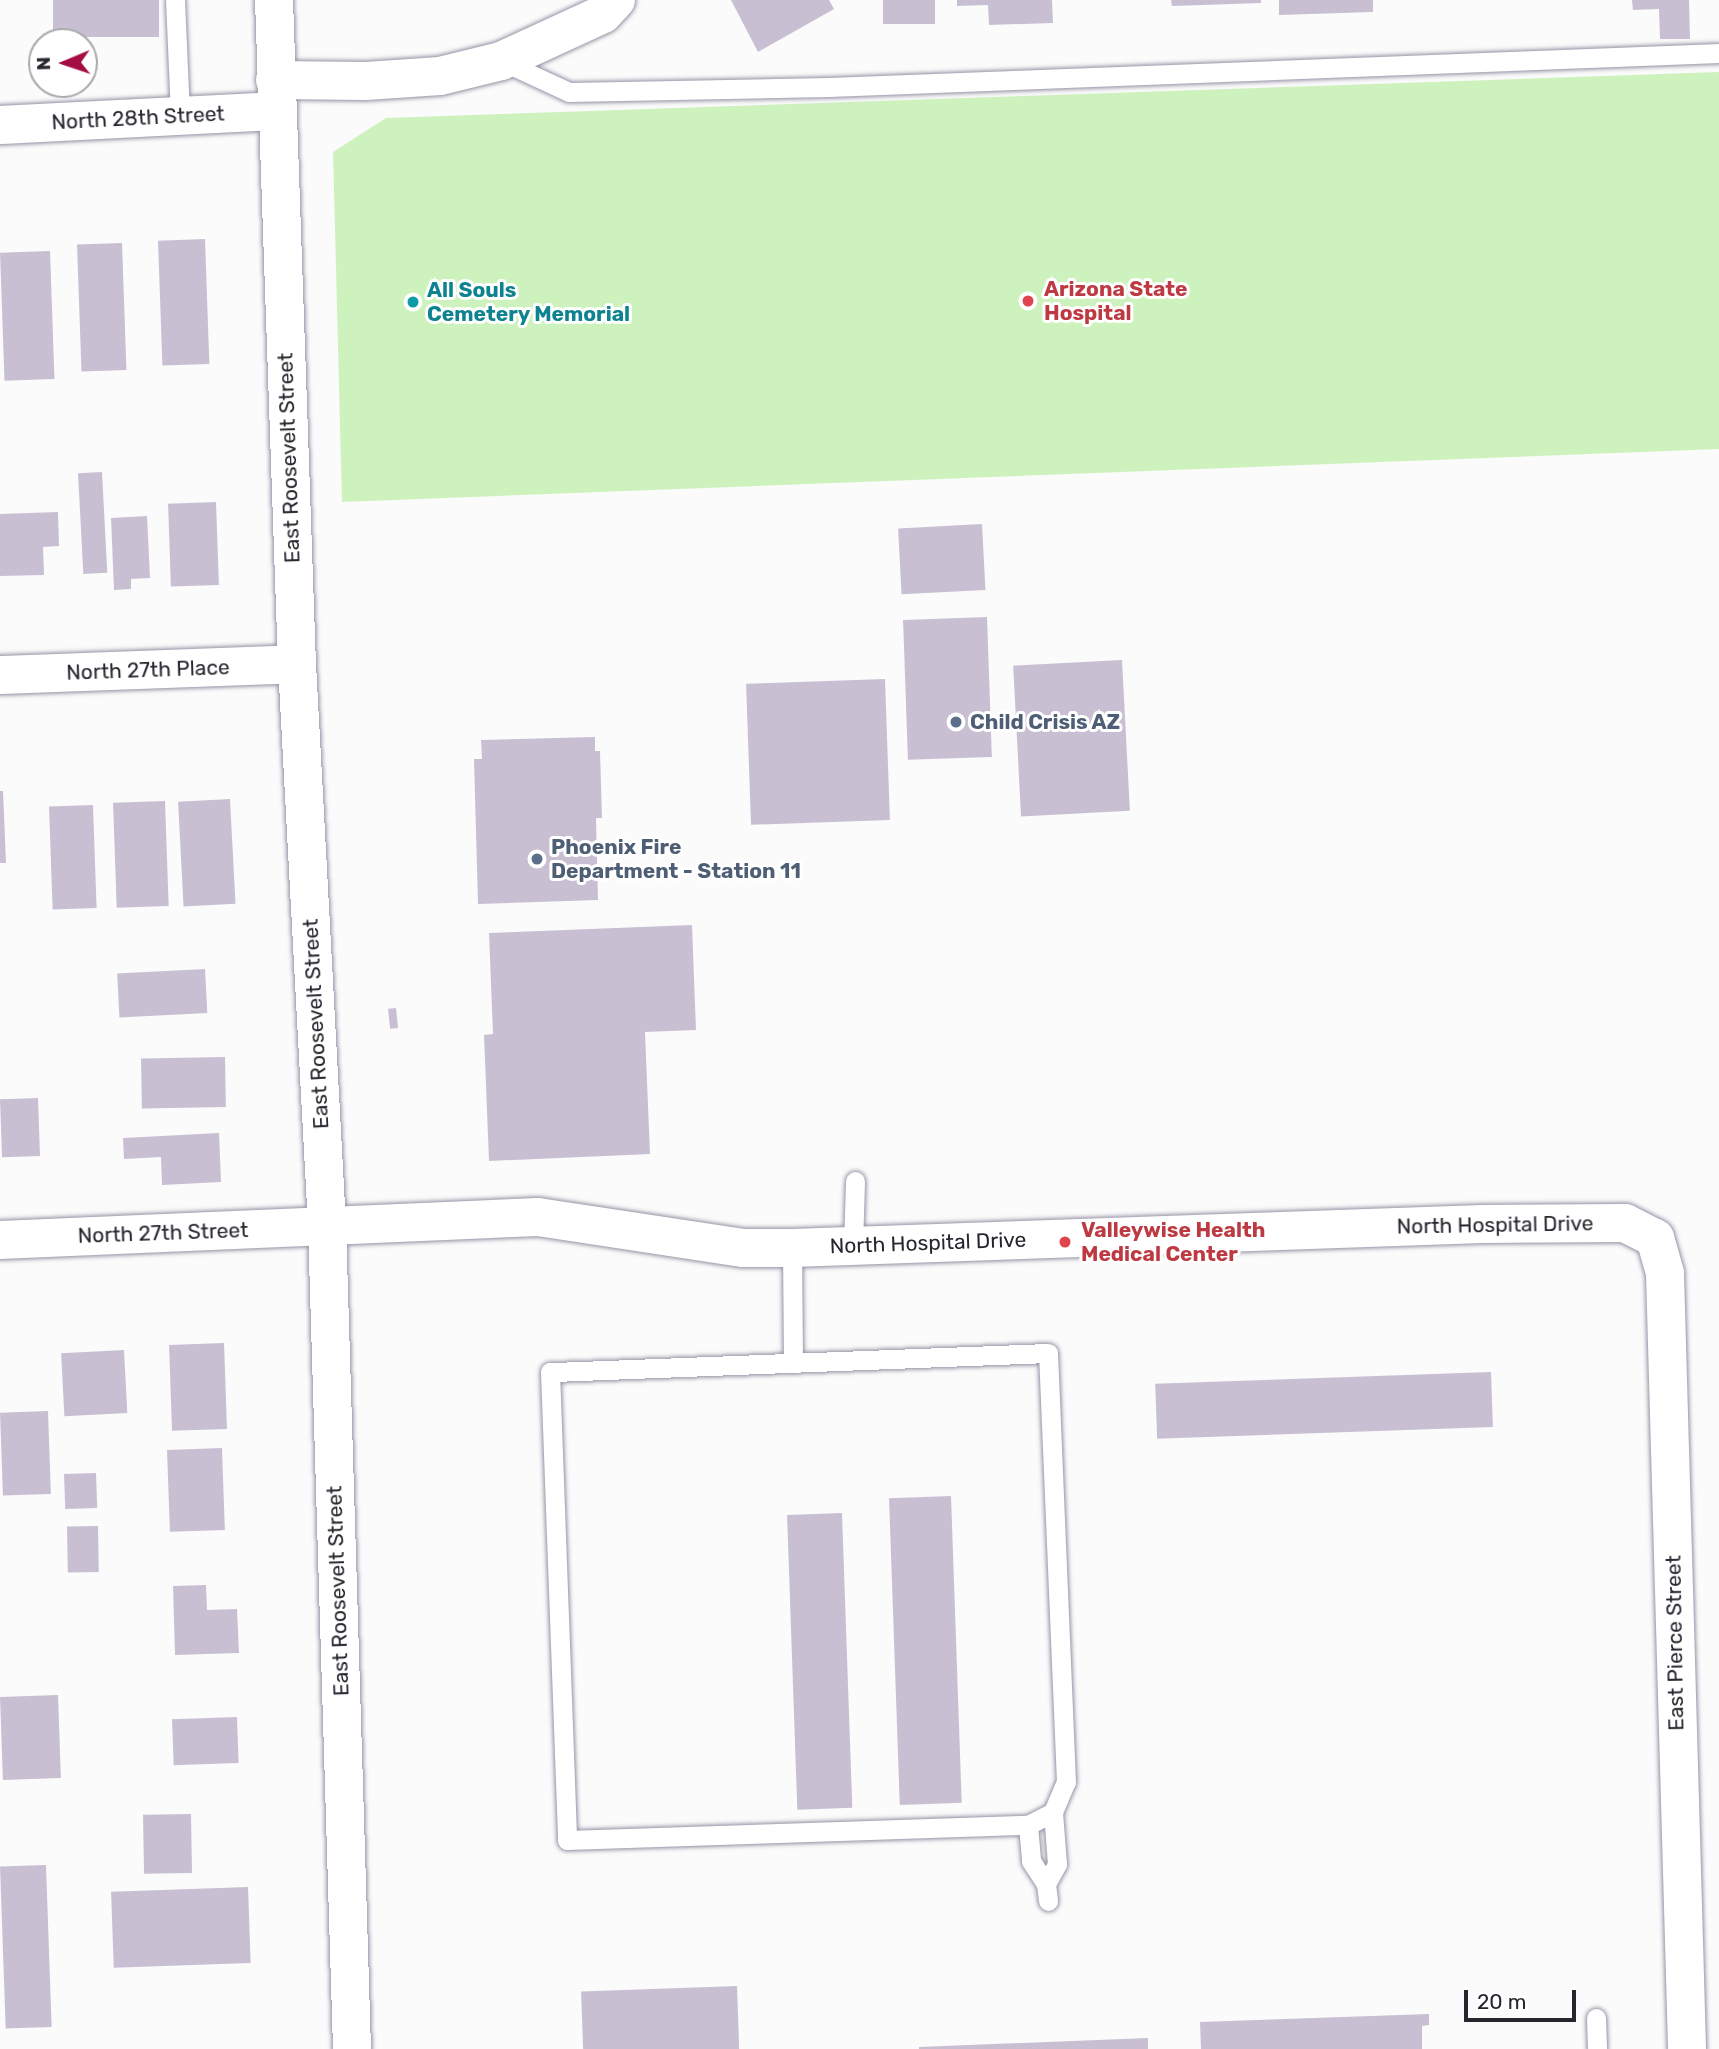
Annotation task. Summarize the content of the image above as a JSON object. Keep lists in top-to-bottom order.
{
  "streets": {
    "street": [
      "North 28th Street",
      "East Roosevelt Street",
      "North 27th Place",
      "North Hospital Drive",
      "North 27th Street",
      "East Pierce Street"
    ]
  },
  "crossings": [
    ["North 28th Street", "East Roosevelt Street"],
    ["East Roosevelt Street", "North 27th Place"],
    ["East Roosevelt Street", "North Hospital Drive"],
    ["East Roosevelt Street", "North 27th Street"],
    ["North Hospital Drive", "North 27th Street"],
    ["North Hospital Drive", "East Pierce Street"]
  ],
  "places": [
    "Arizona State Hospital",
    "All Souls Cemetery Memorial",
    "Child Crisis AZ",
    "Phoenix Fire Department - Station 11",
    "Valleywise Health Medical Center"
  ],
  "scale_bar": "20 m",
  "north": "left"
}
